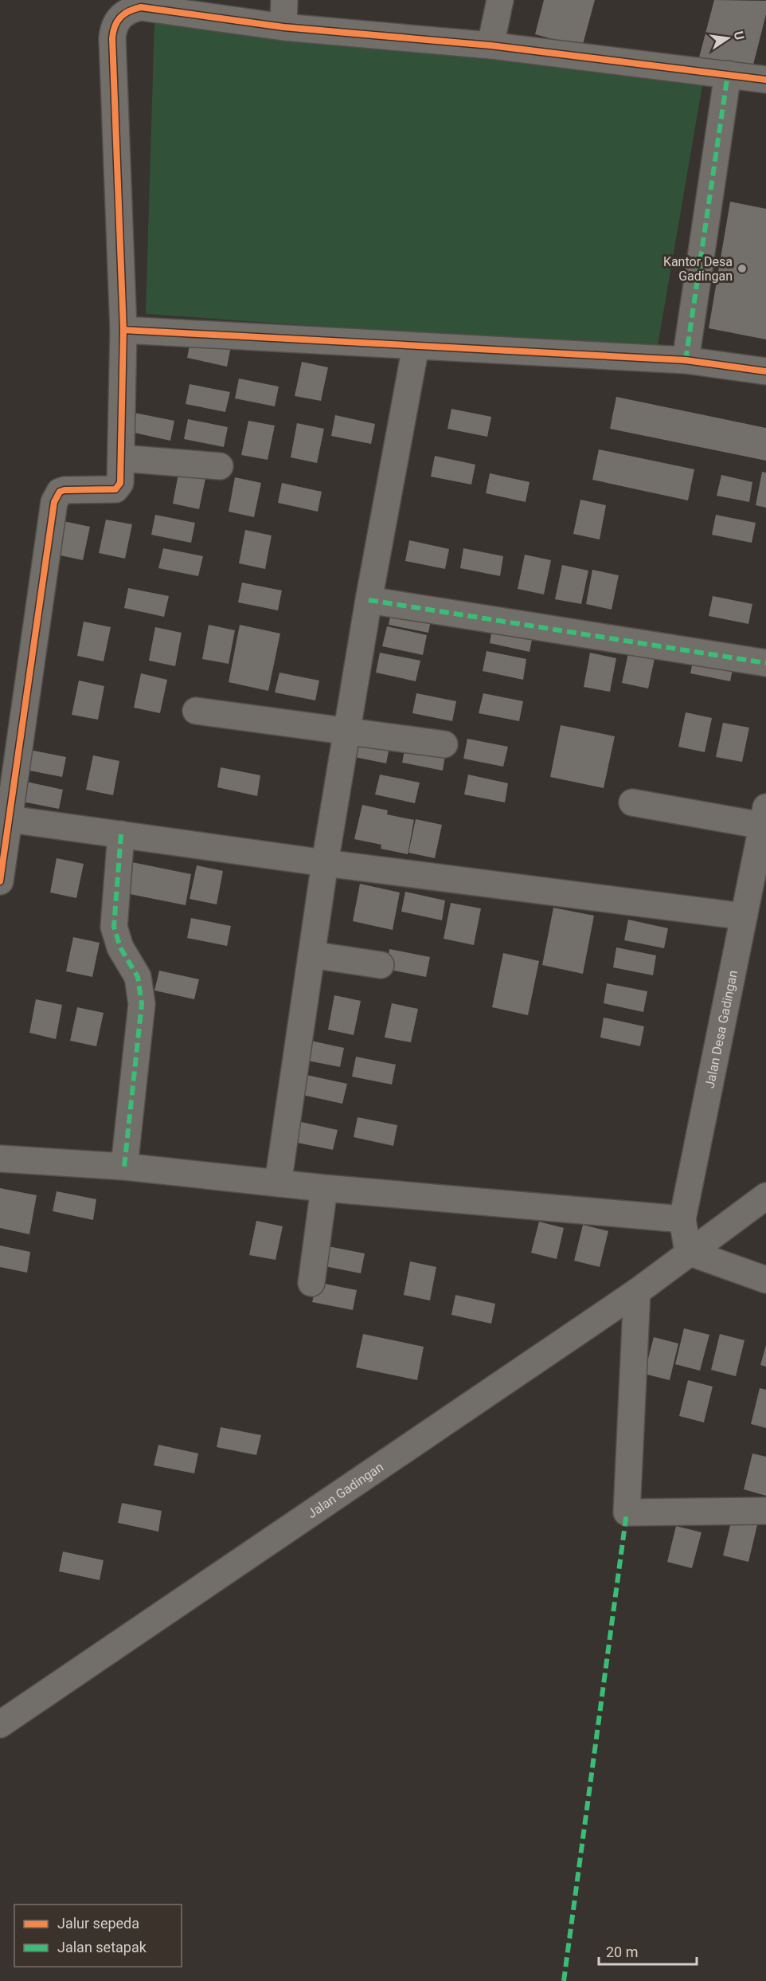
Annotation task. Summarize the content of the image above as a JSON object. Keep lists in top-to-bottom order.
{
  "streets": {
    "street": ["Jalan Desa Gadingan", "Jalan Gadingan"]
  },
  "crossings": [
    ["Jalan Desa Gadingan", "Jalan Gadingan"]
  ],
  "places": ["Kantor Desa Gadingan"],
  "legend": ["Jalur sepeda", "Jalan setapak"],
  "scale_bar": "20 m",
  "north": "right"
}
